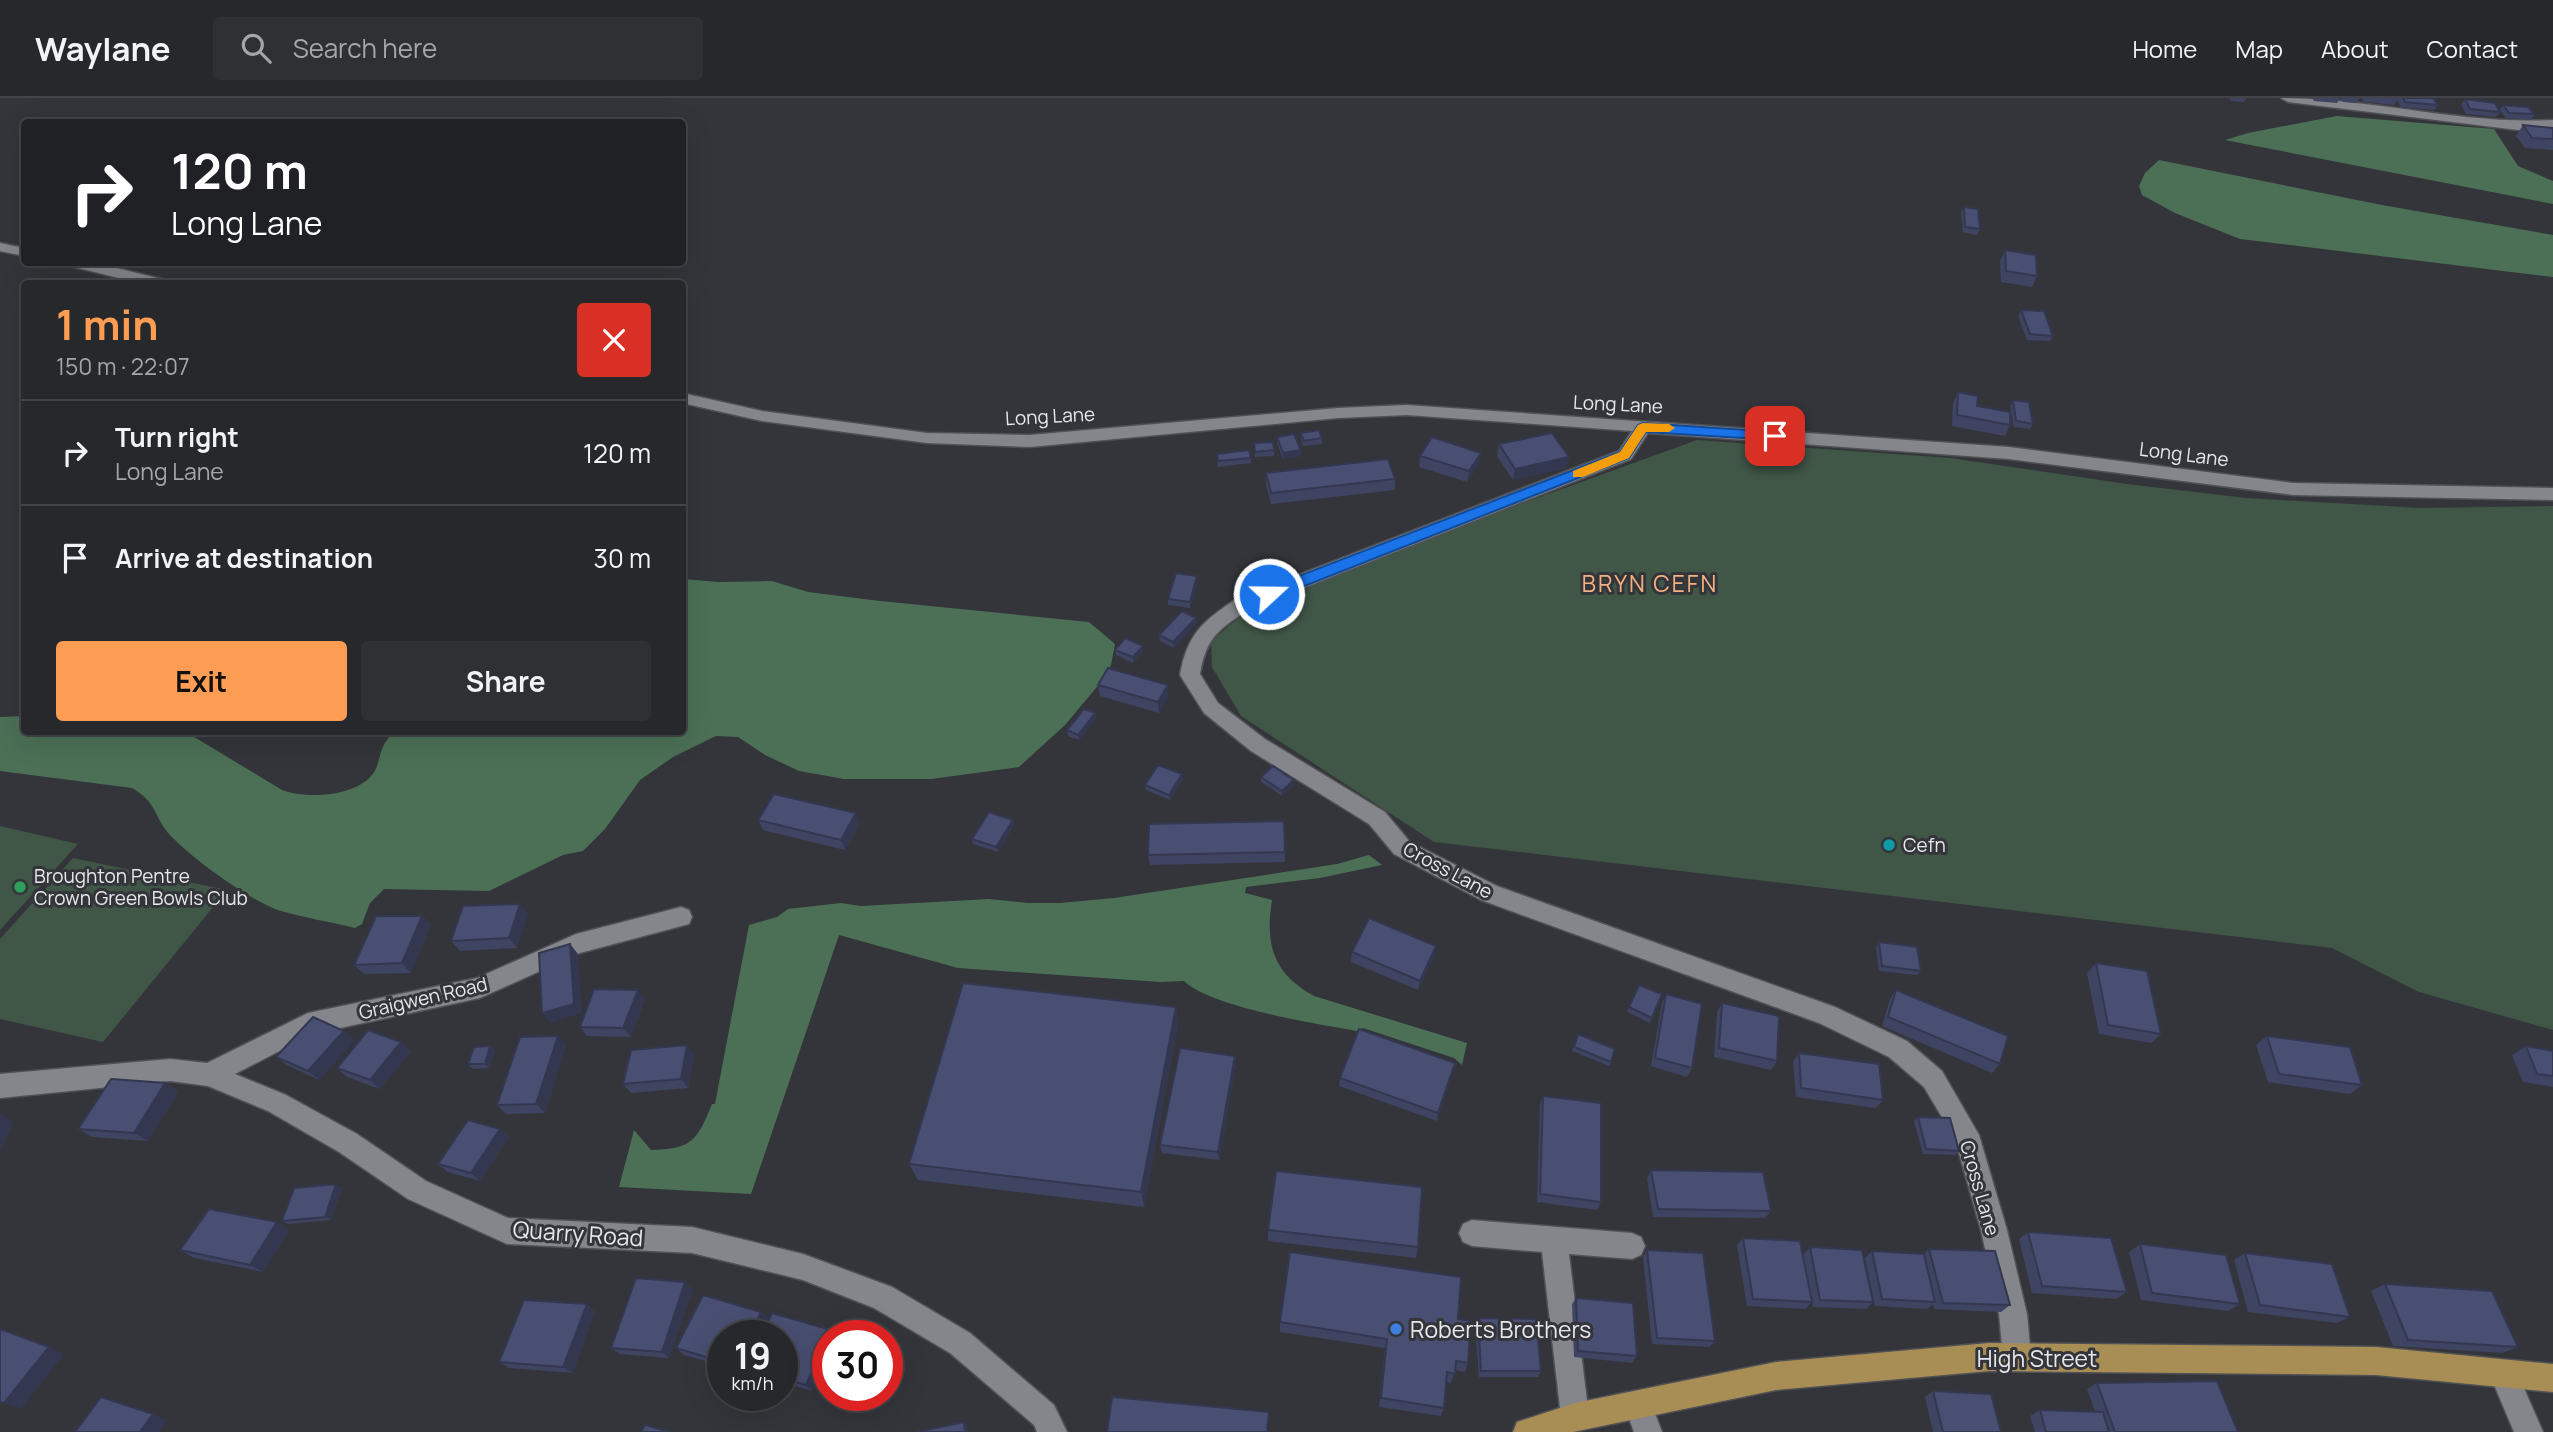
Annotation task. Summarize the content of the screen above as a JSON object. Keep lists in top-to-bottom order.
{
  "streets": {
    "main road": ["High Street"],
    "street": [
      "Long Lane",
      "Cross Lane",
      "Graigwen Road",
      "Quarry Road"
    ]
  },
  "crossings": [
    ["Long Lane", "Cross Lane"],
    ["Cross Lane", "High Street"],
    ["Graigwen Road", "Quarry Road"]
  ],
  "districts": ["BRYN CEFN"],
  "places": ["Cefn", "Broughton Pentre Crown Green Bowls Club", "Roberts Brothers"],
  "page": {
    "header": "Waylane",
    "search": "Search here",
    "nav": [
      "Home",
      "Map",
      "About",
      "Contact"
    ],
    "turn": ["120 m", "Long Lane"],
    "heading": ["1 min", "150 m · 22:07"],
    "list": [
      {
        "name": "Turn right",
        "note": "Long Lane",
        "value": "120 m"
      },
      {
        "name": "Arrive at destination",
        "value": "30 m"
      }
    ],
    "buttons": ["Exit", "Share"],
    "speed": "19 km/h",
    "limit": "30"
  }
}
